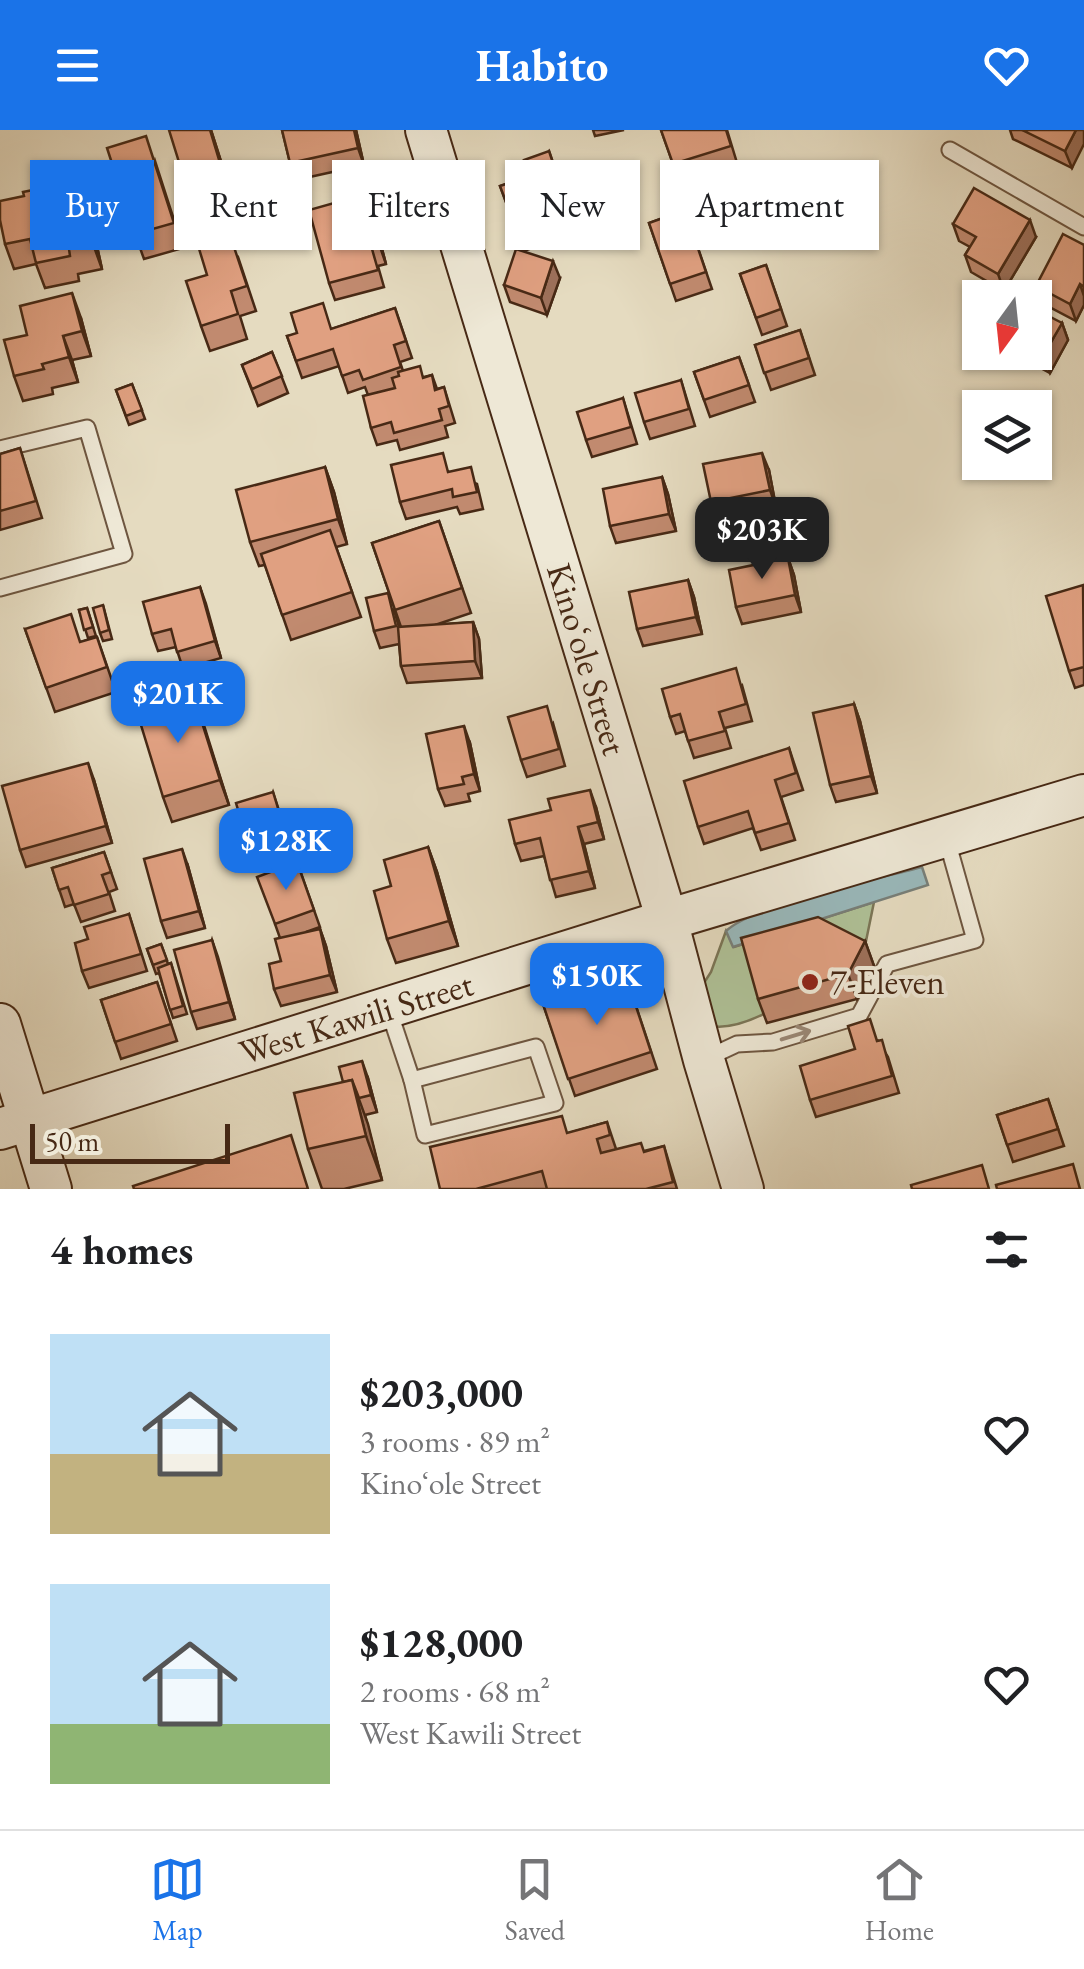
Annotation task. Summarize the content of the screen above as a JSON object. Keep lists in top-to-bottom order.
{
  "streets": {
    "street": ["Kinoʻole Street", "West Kawili Street"]
  },
  "crossings": [
    ["Kinoʻole Street", "West Kawili Street"]
  ],
  "places": ["7-Eleven"],
  "scale_bar": "50 m",
  "north": "bottom",
  "page": {
    "header": "Habito",
    "chip": [
      "Buy",
      "Rent",
      "Filters",
      "New",
      "Apartment"
    ],
    "price": [
      "$203K",
      "$201K",
      "$128K",
      "$150K"
    ],
    "scale": "50 m",
    "heading": "4 homes",
    "list": [
      {
        "name": "$203,000",
        "note": "3 rooms · 89 m² · Kinoʻole Street"
      },
      {
        "name": "$128,000",
        "note": "2 rooms · 68 m² · West Kawili Street"
      }
    ],
    "tabs": ["Map", "Saved", "Home"]
  }
}
